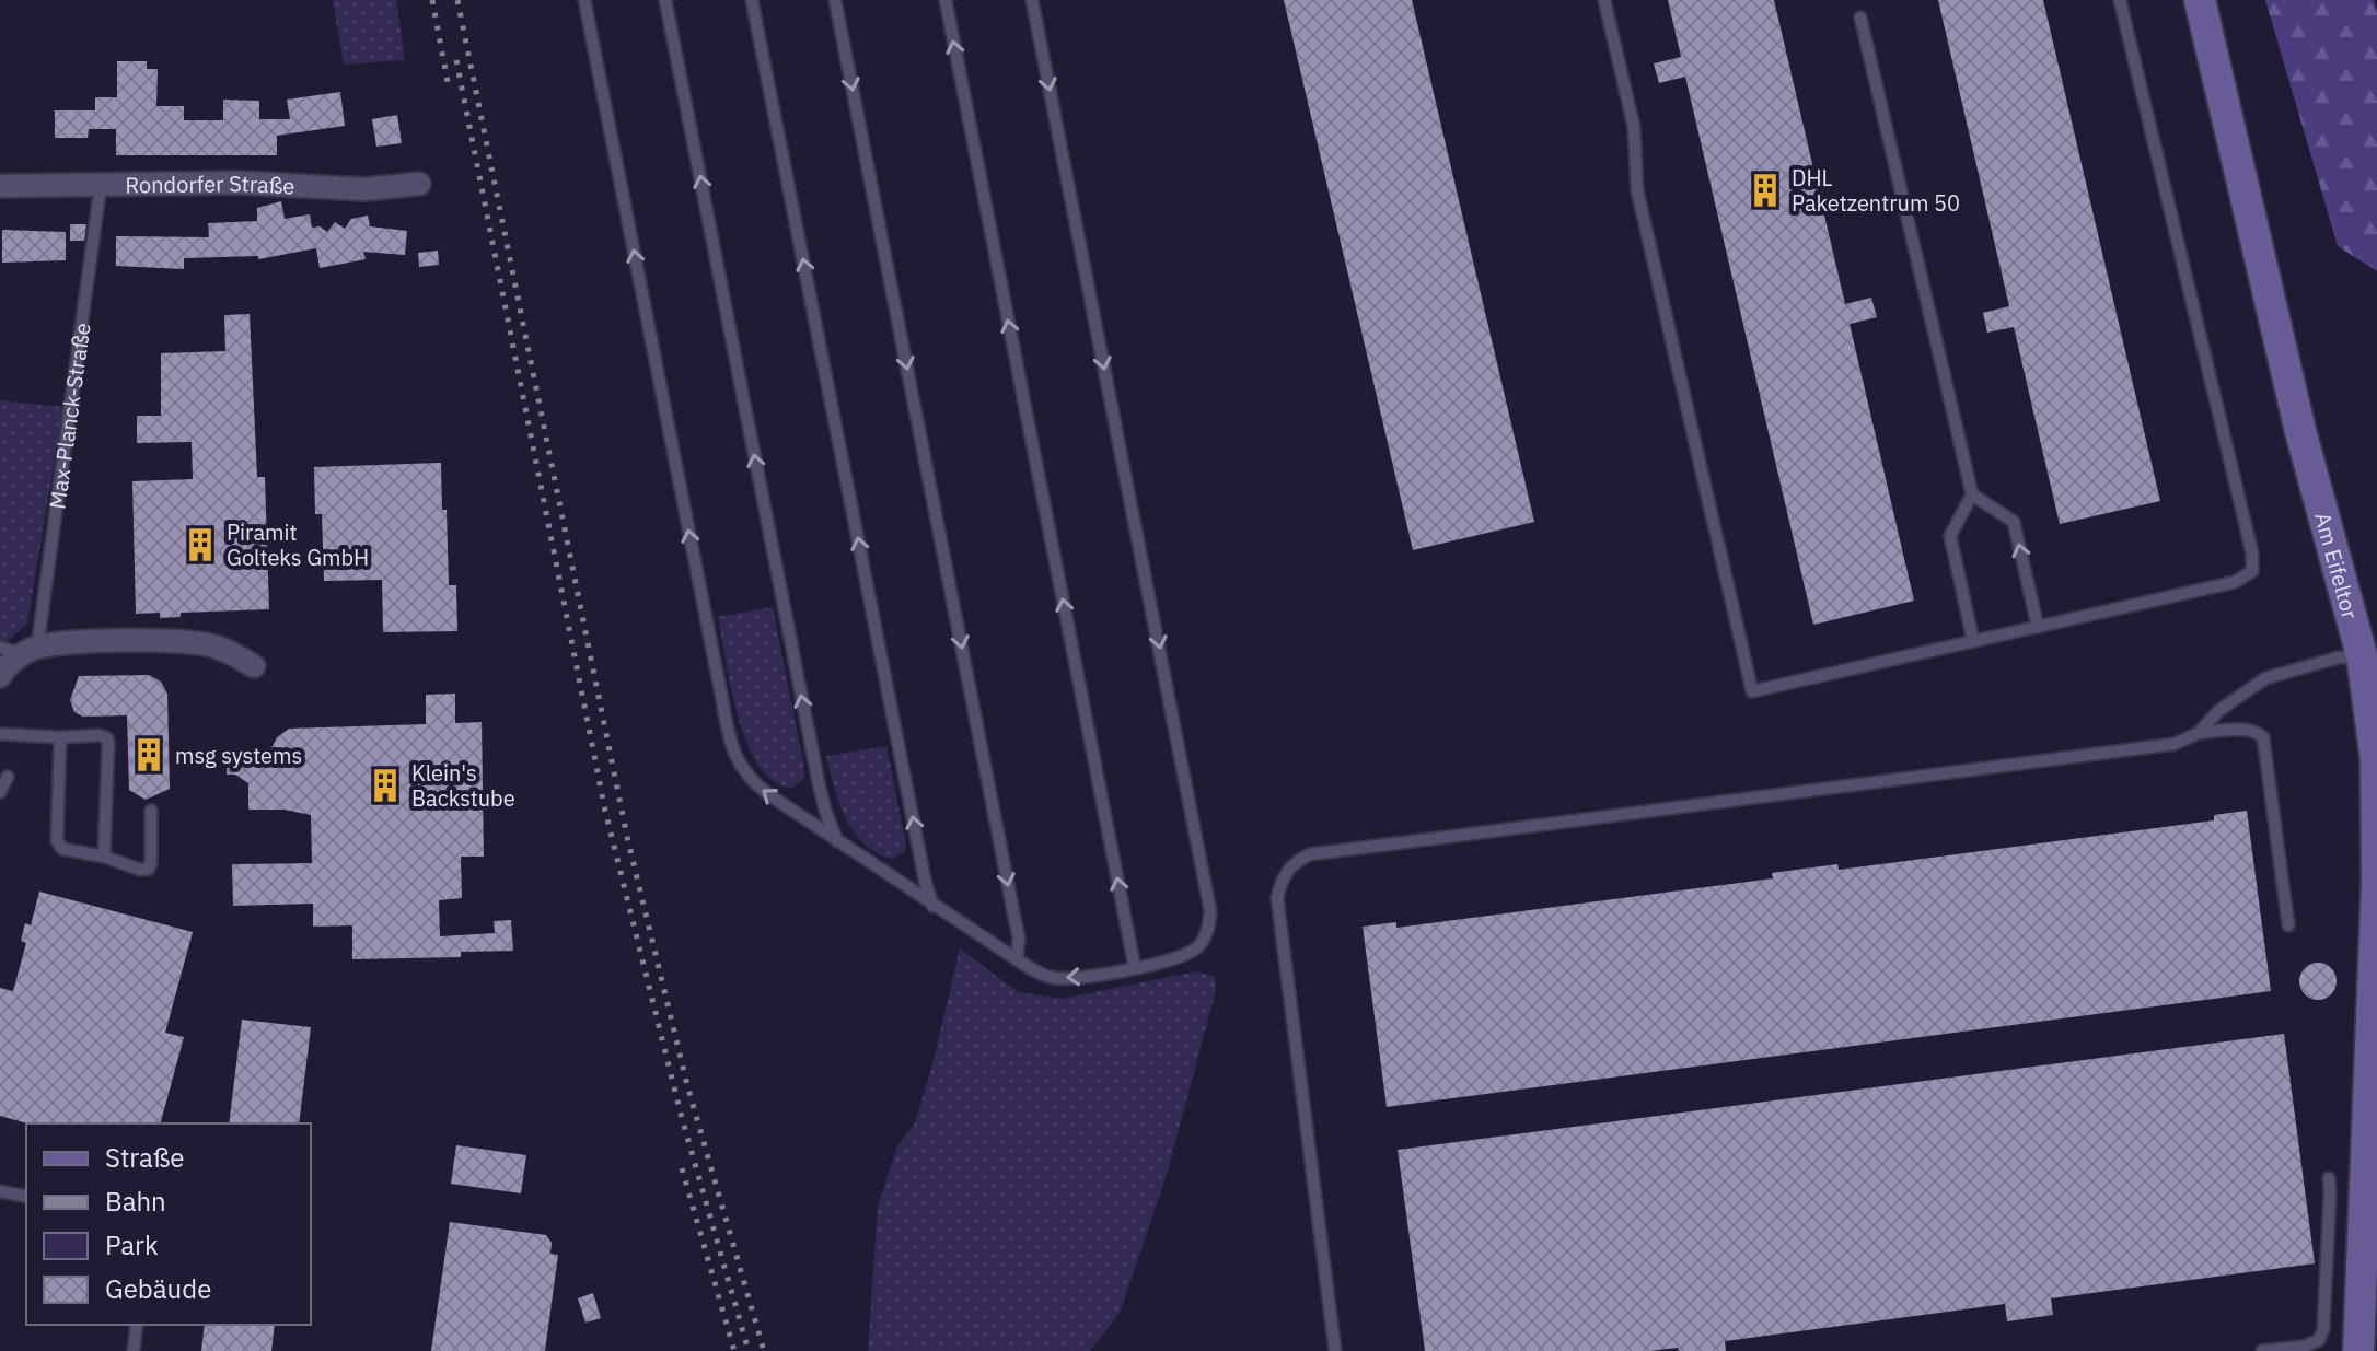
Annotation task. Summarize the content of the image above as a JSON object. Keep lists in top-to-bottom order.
{
  "streets": {
    "main road": ["Am Eifeltor"],
    "street": ["Rondorfer Straße"],
    "lane": ["Max-Planck-Straße"]
  },
  "crossings": [
    ["Rondorfer Straße", "Max-Planck-Straße"]
  ],
  "places": {
    "building": [
      "DHL Paketzentrum 50",
      "Piramit Golteks GmbH",
      "msg systems",
      "Klein's Backstube"
    ]
  },
  "legend": [
    "Straße",
    "Bahn",
    "Park",
    "Gebäude"
  ]
}
